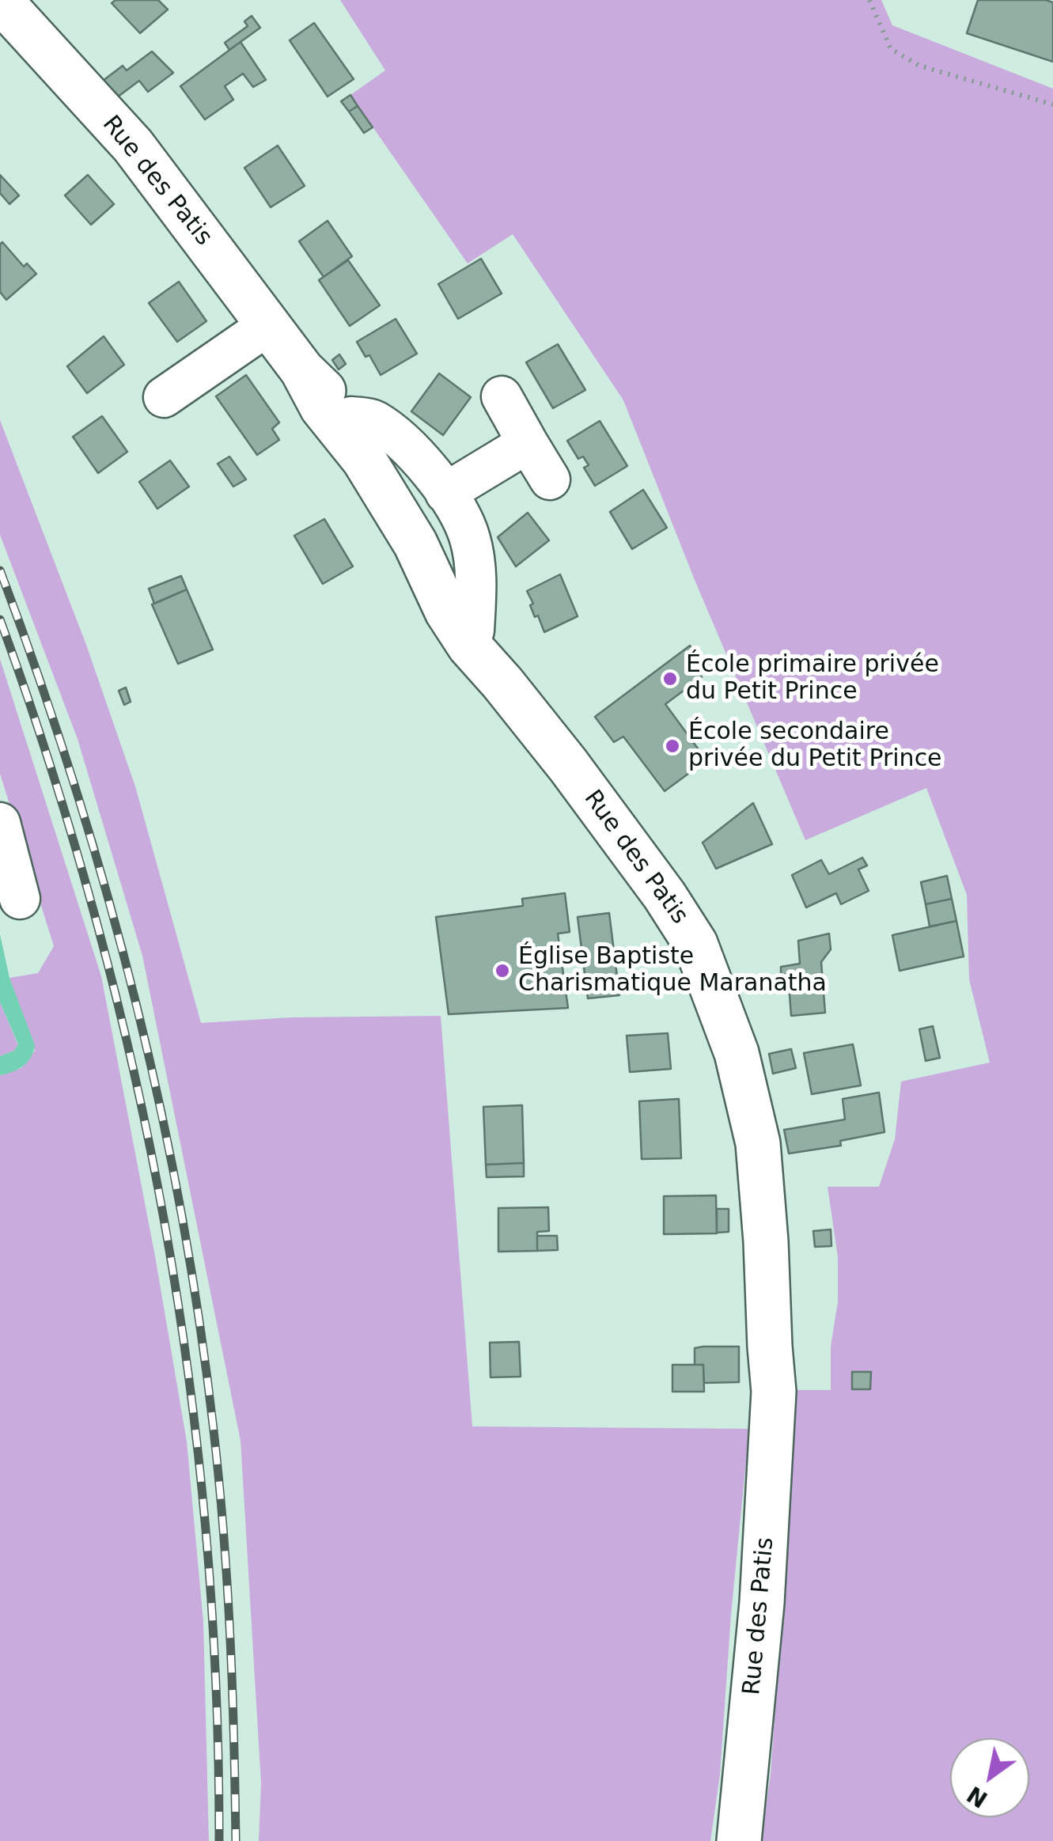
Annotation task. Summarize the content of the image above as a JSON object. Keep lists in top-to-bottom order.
{
  "streets": {
    "main road": ["Rue des Patis"]
  },
  "places": ["École primaire privée du Petit Prince", "École secondaire privée du Petit Prince", "Église Baptiste Charismatique Maranatha"],
  "north": "bottom left"
}
